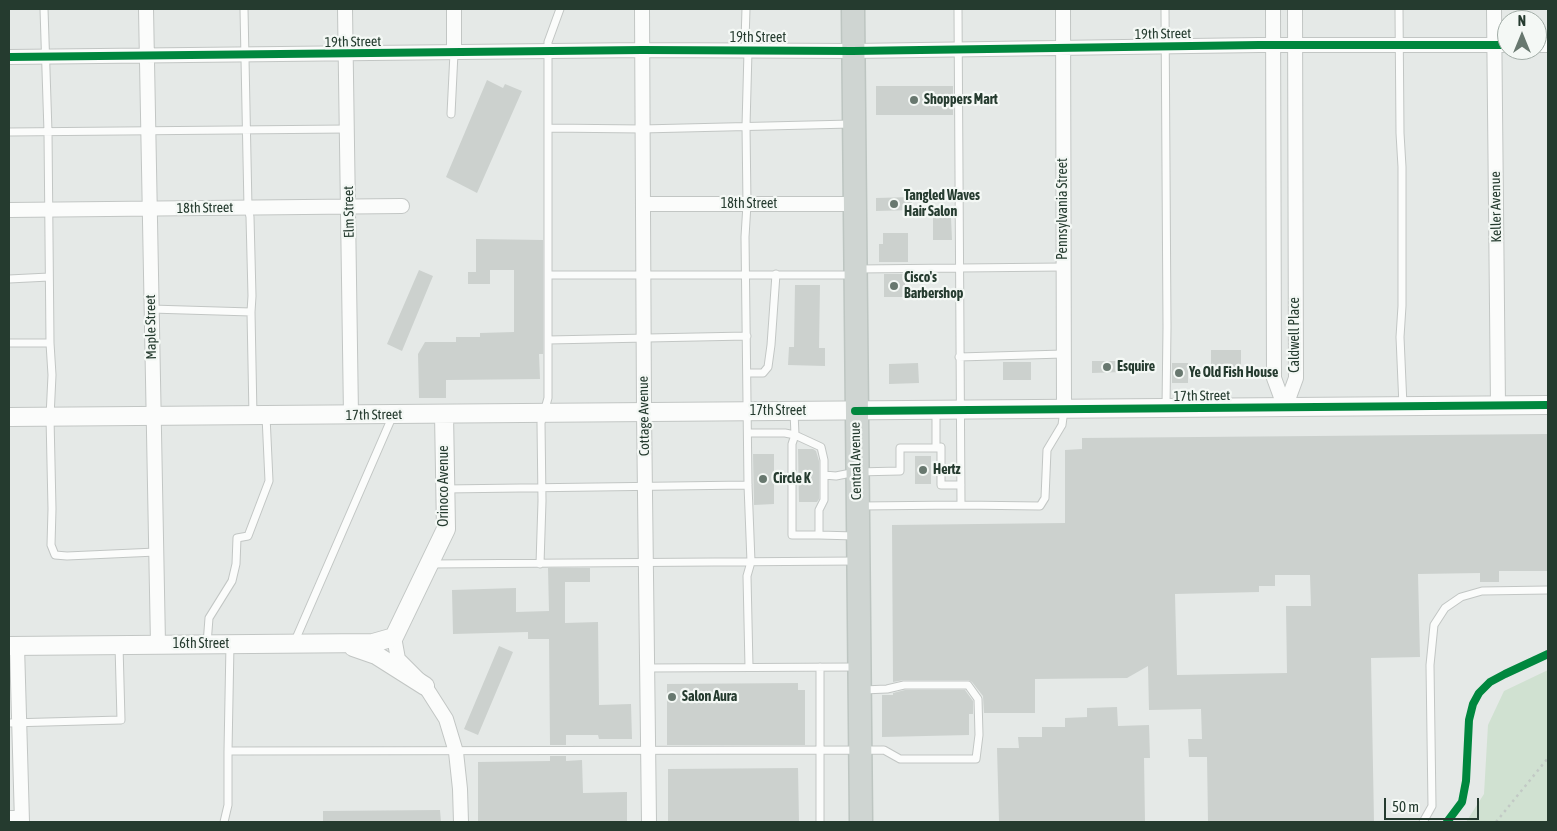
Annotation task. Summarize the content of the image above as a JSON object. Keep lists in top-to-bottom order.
{
  "streets": {
    "main road": ["Central Avenue"],
    "street": [
      "19th Street",
      "18th Street",
      "Keller Avenue",
      "Pennsylvania Street",
      "Elm Street",
      "Maple Street",
      "Caldwell Place",
      "17th Street",
      "Cottage Avenue",
      "Orinoco Avenue",
      "16th Street"
    ]
  },
  "crossings": [
    ["19th Street", "Pennsylvania Street"],
    ["19th Street", "Elm Street"],
    ["19th Street", "Maple Street"],
    ["19th Street", "Caldwell Place"],
    ["19th Street", "Cottage Avenue"],
    ["19th Street", "Central Avenue"],
    ["18th Street", "Elm Street"],
    ["18th Street", "Maple Street"],
    ["18th Street", "Cottage Avenue"],
    ["18th Street", "Central Avenue"],
    ["Keller Avenue", "17th Street"],
    ["Pennsylvania Street", "17th Street"],
    ["Elm Street", "17th Street"],
    ["Maple Street", "17th Street"],
    ["Maple Street", "16th Street"],
    ["Caldwell Place", "17th Street"],
    ["17th Street", "Cottage Avenue"],
    ["17th Street", "Central Avenue"],
    ["17th Street", "Orinoco Avenue"],
    ["Orinoco Avenue", "16th Street"]
  ],
  "places": [
    "Shoppers Mart",
    "Tangled Waves Hair Salon",
    "Cisco's Barbershop",
    "Esquire",
    "Ye Old Fish House",
    "Hertz",
    "Circle K",
    "Salon Aura"
  ],
  "scale_bar": "50 m",
  "north": "top"
}
